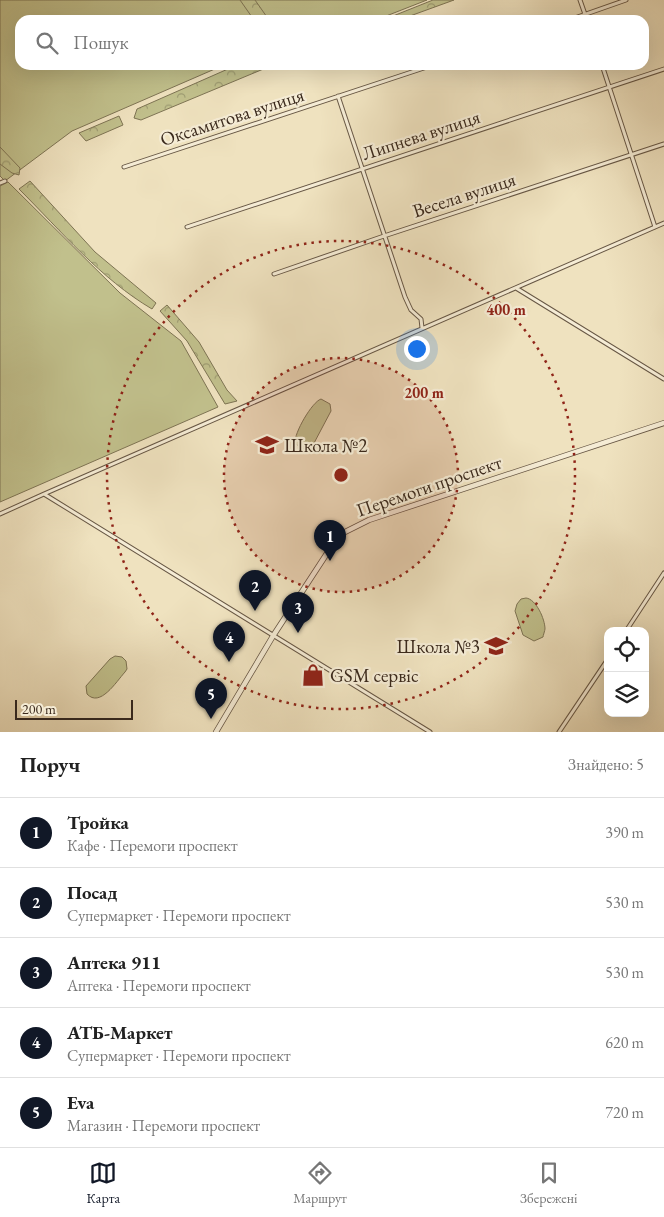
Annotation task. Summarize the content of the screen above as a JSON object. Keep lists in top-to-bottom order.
{
  "streets": {
    "street": [
      "Оксамитова вулиця",
      "Липнева вулиця",
      "Весела вулиця",
      "Перемоги проспект"
    ]
  },
  "places": {
    "school or university": ["Школа №2", "Школа №3"],
    "shop": ["GSM сервіс"]
  },
  "scale_bar": "200 m",
  "page": {
    "search": "Пошук",
    "pins": [
      "1",
      "2",
      "3",
      "4",
      "5"
    ],
    "scale": "200 m",
    "heading": ["Поруч", "Знайдено: 5"],
    "list": [
      {
        "mark": "1",
        "name": "Тройка",
        "note": "Кафе · Перемоги проспект",
        "value": "390 m"
      },
      {
        "mark": "2",
        "name": "Посад",
        "note": "Супермаркет · Перемоги проспект",
        "value": "530 m"
      },
      {
        "mark": "3",
        "name": "Аптека 911",
        "note": "Аптека · Перемоги проспект",
        "value": "530 m"
      },
      {
        "mark": "4",
        "name": "АТБ-Маркет",
        "note": "Супермаркет · Перемоги проспект",
        "value": "620 m"
      },
      {
        "mark": "5",
        "name": "Eva",
        "note": "Магазин · Перемоги проспект",
        "value": "720 m"
      }
    ],
    "nav": ["Карта", "Маршрут", "Збережені"]
  },
  "rings": ["400 m", "200 m"]
}
